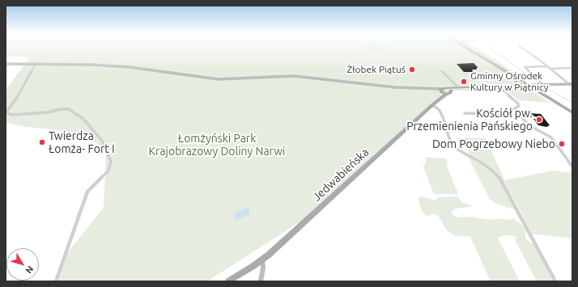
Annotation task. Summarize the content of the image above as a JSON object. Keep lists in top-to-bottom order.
{
  "streets": {
    "main road": ["Jedwabieńska"]
  },
  "parks": ["Łomżyński Park Krajobrazowy Doliny Narwi"],
  "places": [
    "Żłobek Piątuś",
    "Gminny Ośrodek Kultury w Piątnicy",
    "Kościół pw. Przemienienia Pańskiego",
    "Twierdza Łomża- Fort I",
    "Dom Pogrzebowy Niebo"
  ],
  "north": "bottom right"
}
